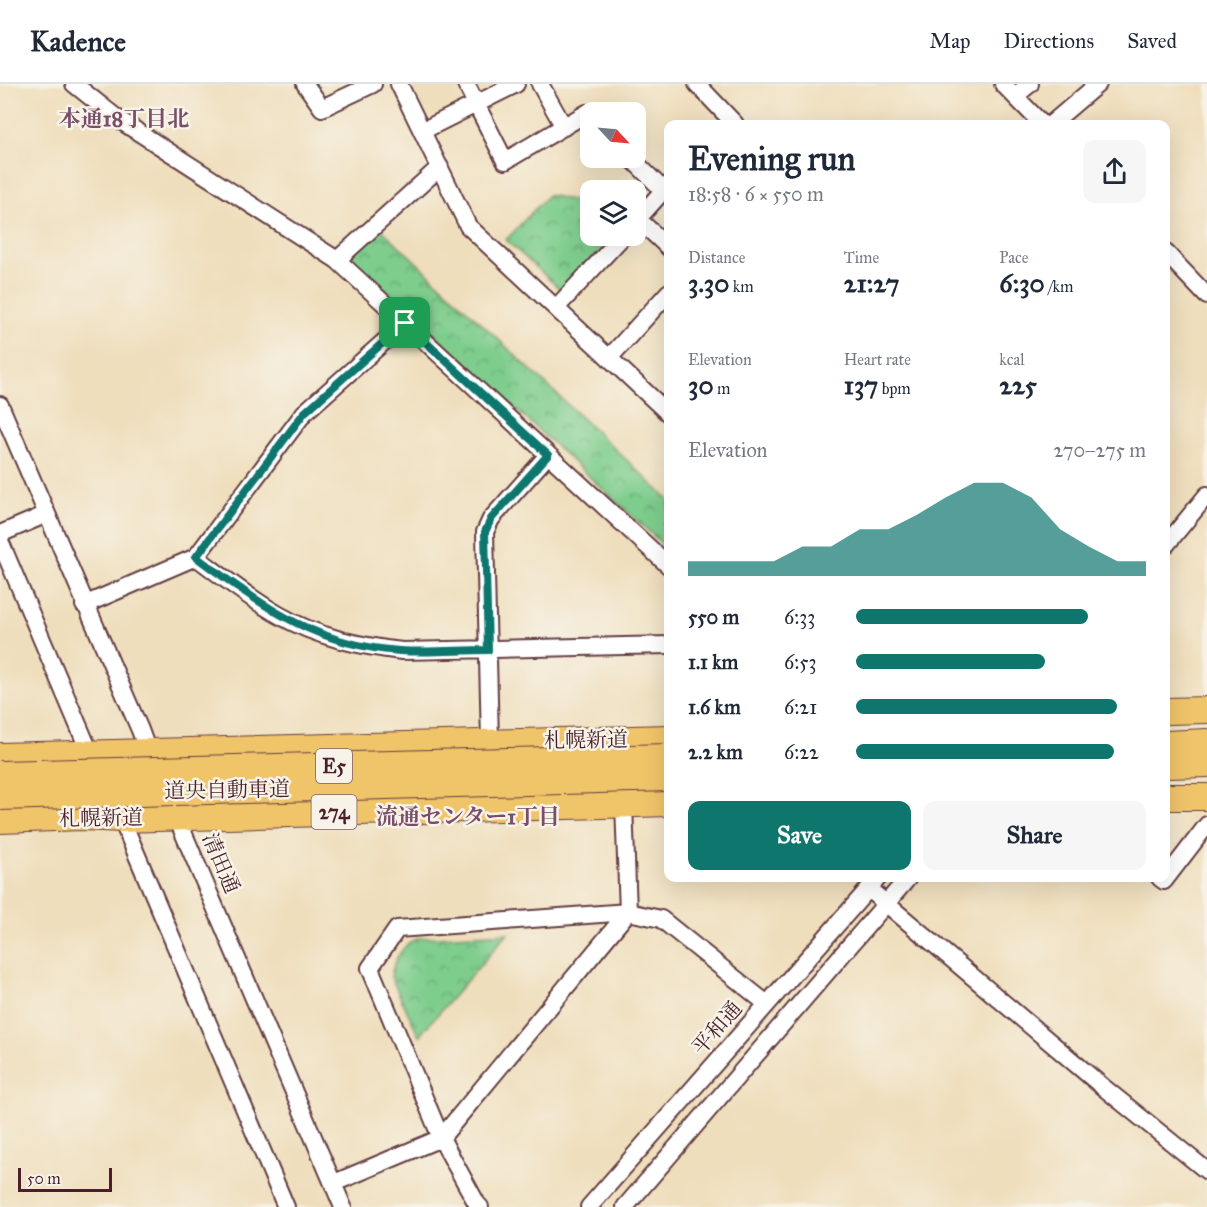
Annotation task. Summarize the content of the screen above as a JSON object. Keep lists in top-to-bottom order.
{
  "streets": {
    "highway": [
      "札幌新道",
      "E5",
      "道央自動車道",
      "274"
    ],
    "street": ["清田通", "平和通"]
  },
  "crossings": [
    ["札幌新道", "清田通"]
  ],
  "districts": ["本通18丁目北", "流通センター1丁目"],
  "scale_bar": "50 m",
  "north": "bottom right",
  "page": {
    "header": "Kadence",
    "nav": ["Map", "Directions", "Saved"],
    "heading": ["Evening run", "18:58 · 6 × 550 m"],
    "stats": [
      ["Distance", "3.30 km"],
      ["Time", "21:27"],
      ["Pace", "6:30 /km"],
      ["Elevation", "30 m"],
      ["Heart rate", "137 bpm"],
      ["kcal", "225"]
    ],
    "chart": ["Elevation", "270–275 m"],
    "list": [
      {
        "name": "550 m",
        "note": "6:33"
      },
      {
        "name": "1.1 km",
        "note": "6:53"
      },
      {
        "name": "1.6 km",
        "note": "6:21"
      },
      {
        "name": "2.2 km",
        "note": "6:22"
      }
    ],
    "buttons": ["Save", "Share"],
    "scale": "50 m"
  }
}
